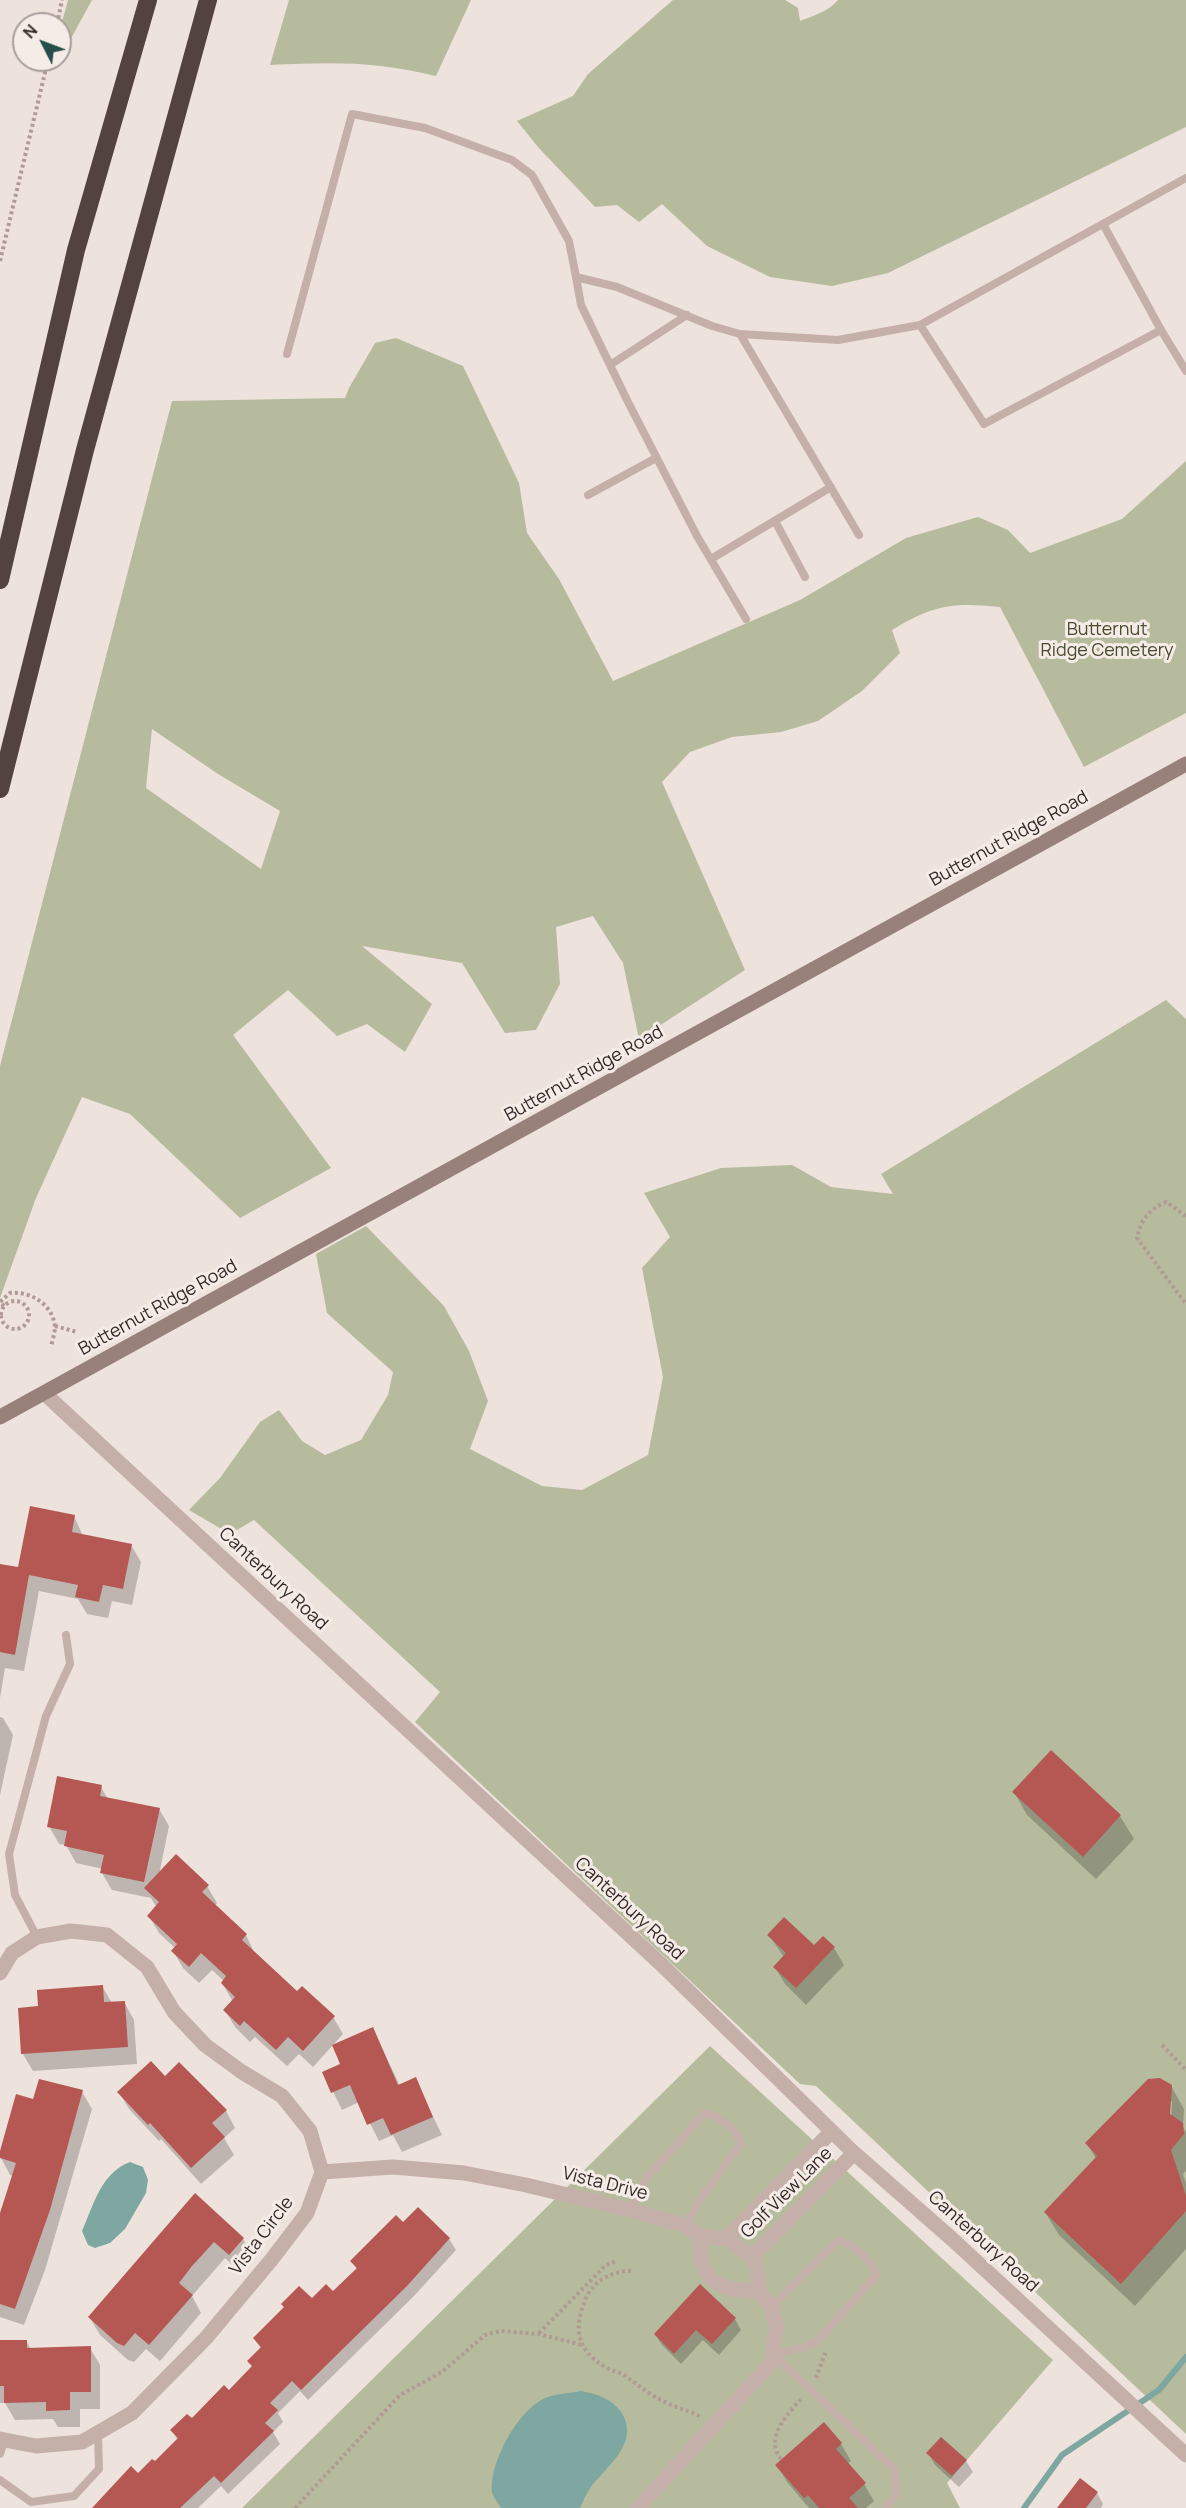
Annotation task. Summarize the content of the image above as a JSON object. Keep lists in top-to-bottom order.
{
  "streets": {
    "street": [
      "Butternut Ridge Road",
      "Canterbury Road",
      "Vista Drive",
      "Golf View Lane",
      "Vista Circle"
    ]
  },
  "crossings": [
    ["Butternut Ridge Road", "Canterbury Road"],
    ["Canterbury Road", "Golf View Lane"],
    ["Vista Drive", "Vista Circle"]
  ],
  "parks": ["Butternut Ridge Cemetery"],
  "north": "top left"
}
